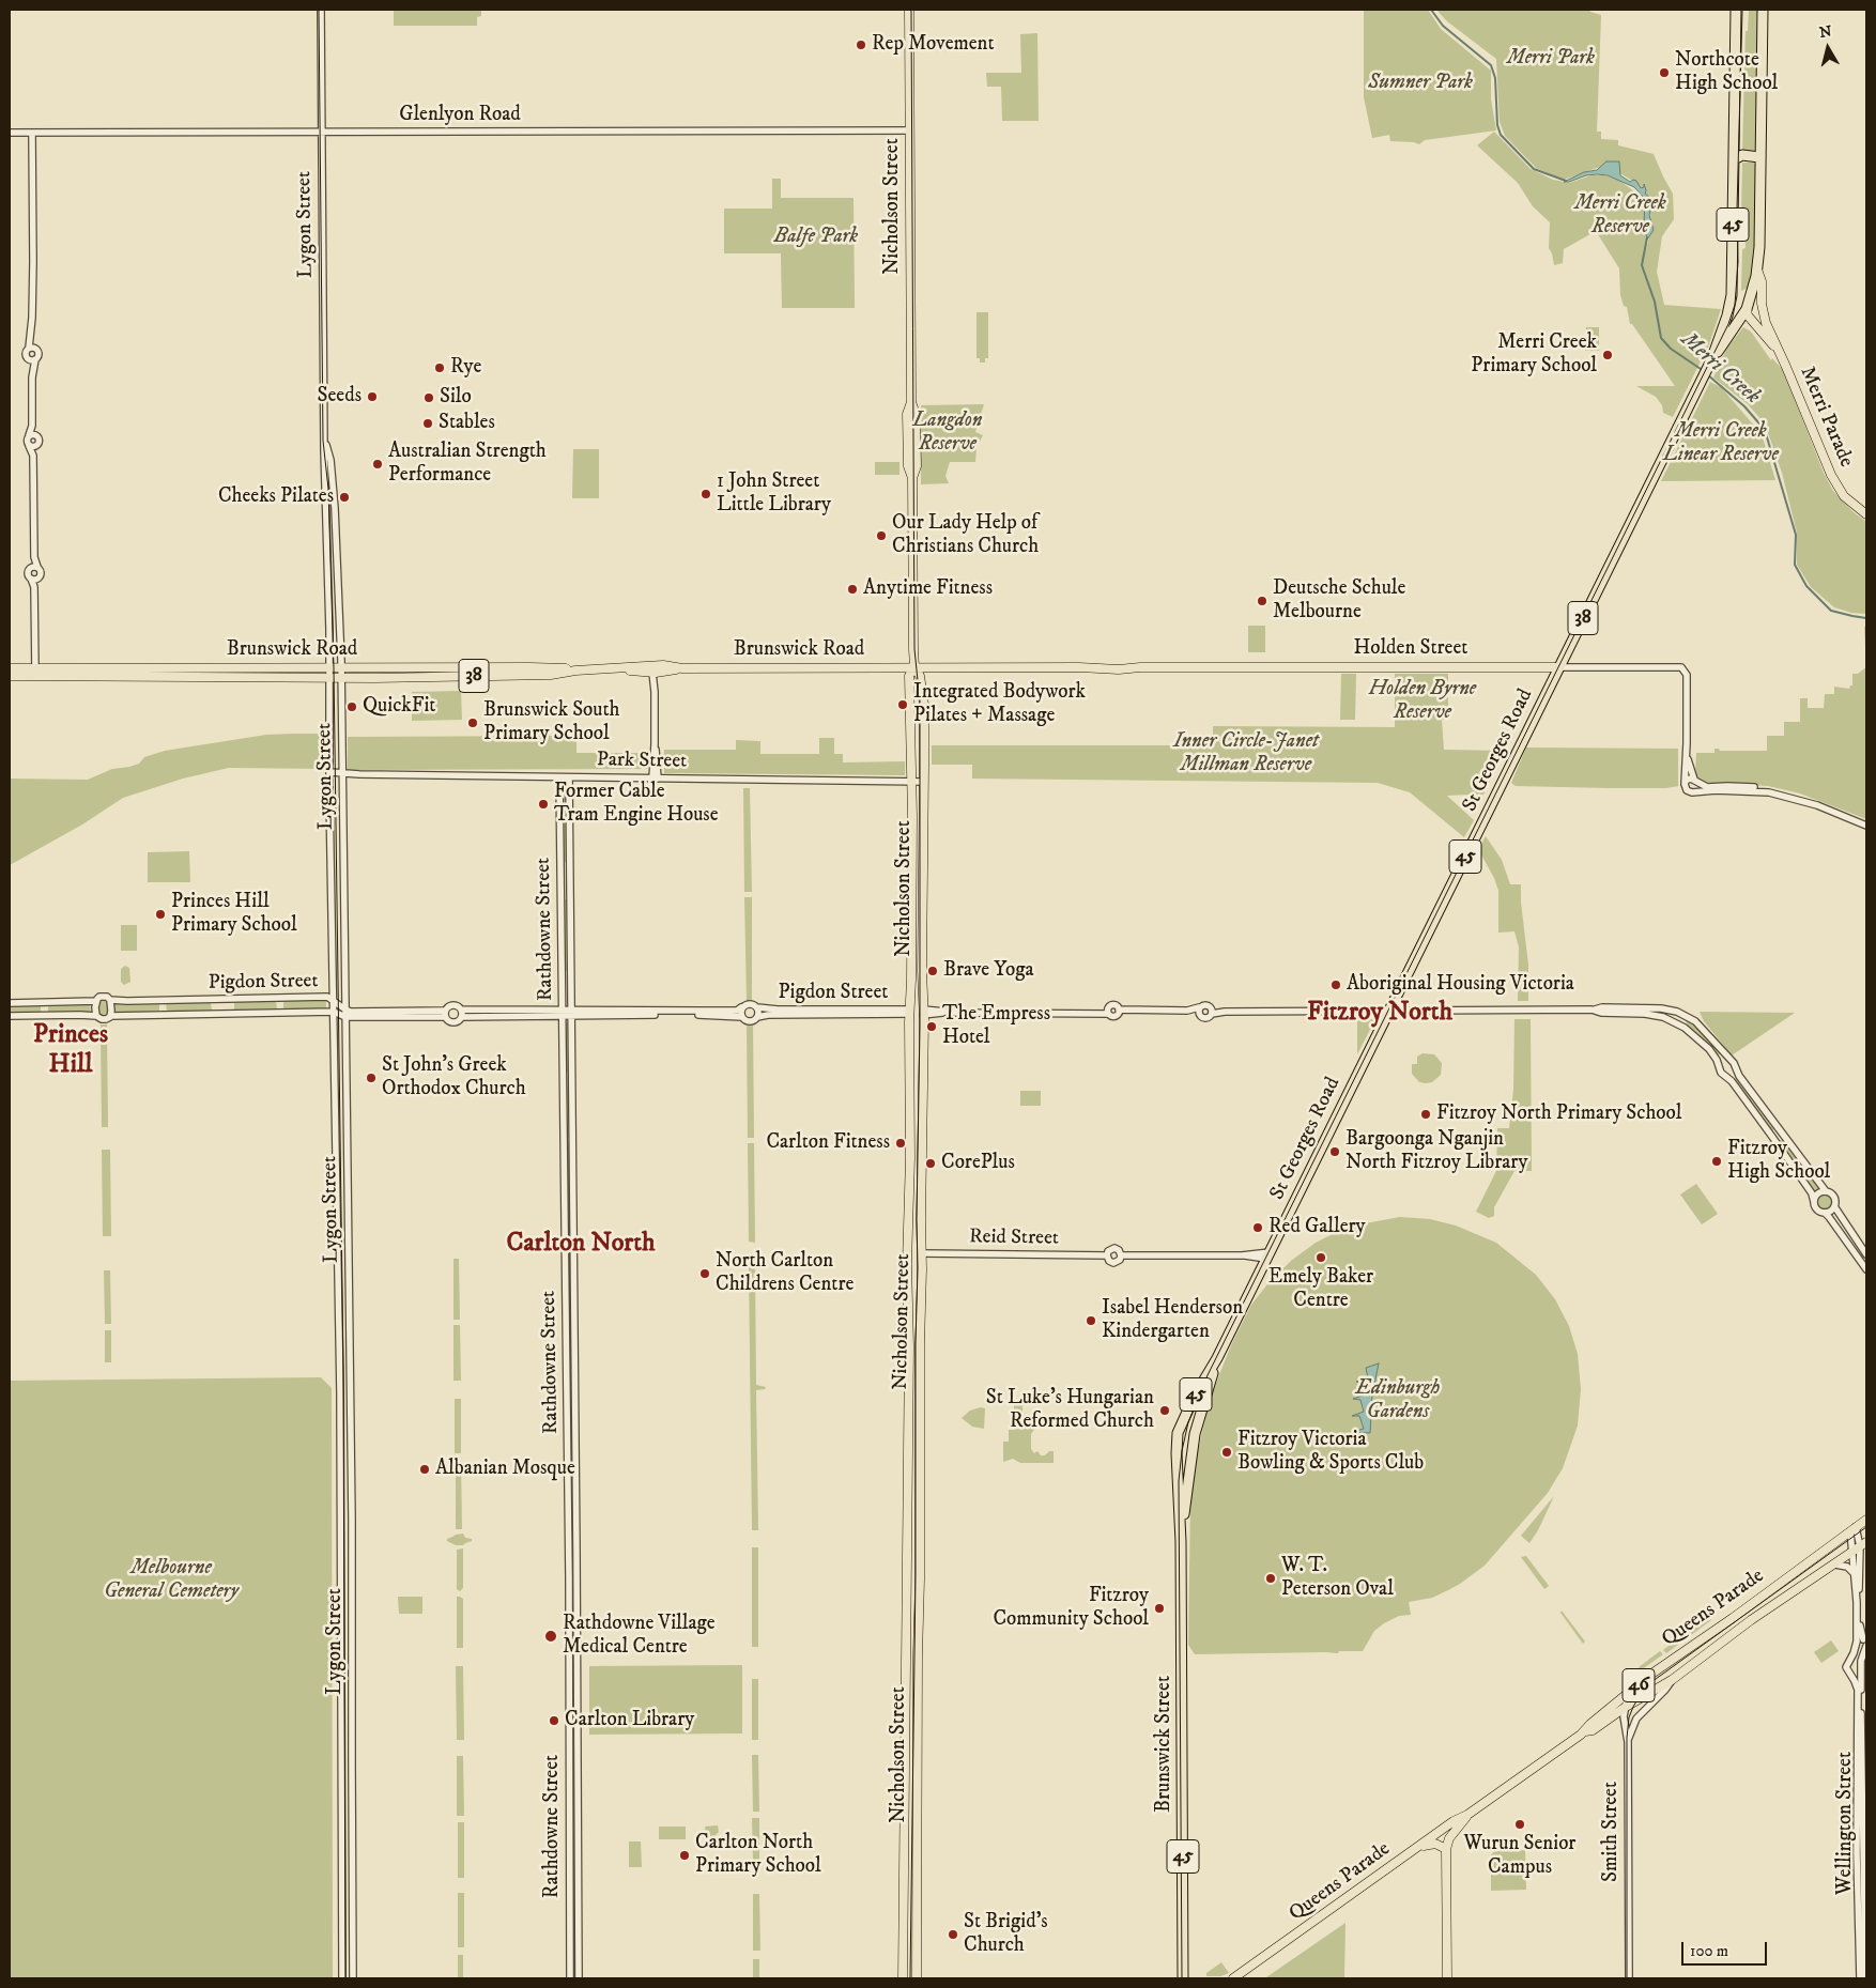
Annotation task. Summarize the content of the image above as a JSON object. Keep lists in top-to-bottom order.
{
  "streets": {
    "highway": [
      "45",
      "38",
      "St Georges Road",
      "Brunswick Street"
    ],
    "main road": [
      "Nicholson Street",
      "Merri Parade",
      "Holden Street",
      "Brunswick Road",
      "Queens Parade",
      "46"
    ],
    "street": [
      "Glenlyon Road",
      "Lygon Street",
      "Park Street",
      "Rathdowne Street",
      "Pigdon Street",
      "Reid Street",
      "Wellington Street",
      "Smith Street"
    ]
  },
  "crossings": [
    ["Glenlyon Road", "Nicholson Street"],
    ["Glenlyon Road", "Lygon Street"],
    ["Nicholson Street", "Holden Street"],
    ["Nicholson Street", "Brunswick Road"],
    ["Nicholson Street", "Park Street"],
    ["Nicholson Street", "Pigdon Street"],
    ["Nicholson Street", "Reid Street"],
    ["Lygon Street", "Brunswick Road"],
    ["Lygon Street", "Park Street"],
    ["Lygon Street", "Pigdon Street"],
    ["Merri Parade", "St Georges Road"],
    ["Holden Street", "Brunswick Road"],
    ["Holden Street", "St Georges Road"],
    ["St Georges Road", "Brunswick Street"],
    ["Park Street", "Rathdowne Street"],
    ["Queens Parade", "46"],
    ["Queens Parade", "Smith Street"]
  ],
  "districts": ["Fitzroy North", "Princes Hill", "Carlton North"],
  "water": ["Merri Creek"],
  "parks": [
    "Merri Park",
    "Sumner Park",
    "Merri Creek Reserve",
    "Balfe Park",
    "Langdon Reserve",
    "Merri Creek Linear Reserve",
    "Holden Byrne Reserve",
    "Inner Circle-Janet Millman Reserve",
    "Edinburgh Gardens",
    "Melbourne General Cemetery"
  ],
  "places": [
    "Rep Movement",
    "Northcote High School",
    "Merri Creek Primary School",
    "Rye",
    "Seeds",
    "Silo",
    "Stables",
    "Australian Strength Performance",
    "1 John Street Little Library",
    "Cheeks Pilates",
    "Our Lady Help of Christians Church",
    "Anytime Fitness",
    "Deutsche Schule Melbourne",
    "Integrated Bodywork Pilates + Massage",
    "QuickFit",
    "Brunswick South Primary School",
    "Former Cable Tram Engine House",
    "Princes Hill Primary School",
    "Brave Yoga",
    "Aboriginal Housing Victoria",
    "The Empress Hotel",
    "St John's Greek Orthodox Church",
    "Fitzroy North Primary School",
    "Carlton Fitness",
    "Bargoonga Nganjin North Fitzroy Library",
    "Fitzroy High School",
    "CorePlus",
    "Red Gallery",
    "Emely Baker Centre",
    "North Carlton Childrens Centre",
    "Isabel Henderson Kindergarten",
    "St Luke's Hungarian Reformed Church",
    "Fitzroy Victoria Bowling & Sports Club",
    "Albanian Mosque",
    "W. T. Peterson Oval",
    "Fitzroy Community School",
    "Rathdowne Village Medical Centre",
    "Carlton Library",
    "Wurun Senior Campus",
    "Carlton North Primary School",
    "St Brigid's Church"
  ],
  "scale_bar": "100 m",
  "north": "top"
}
